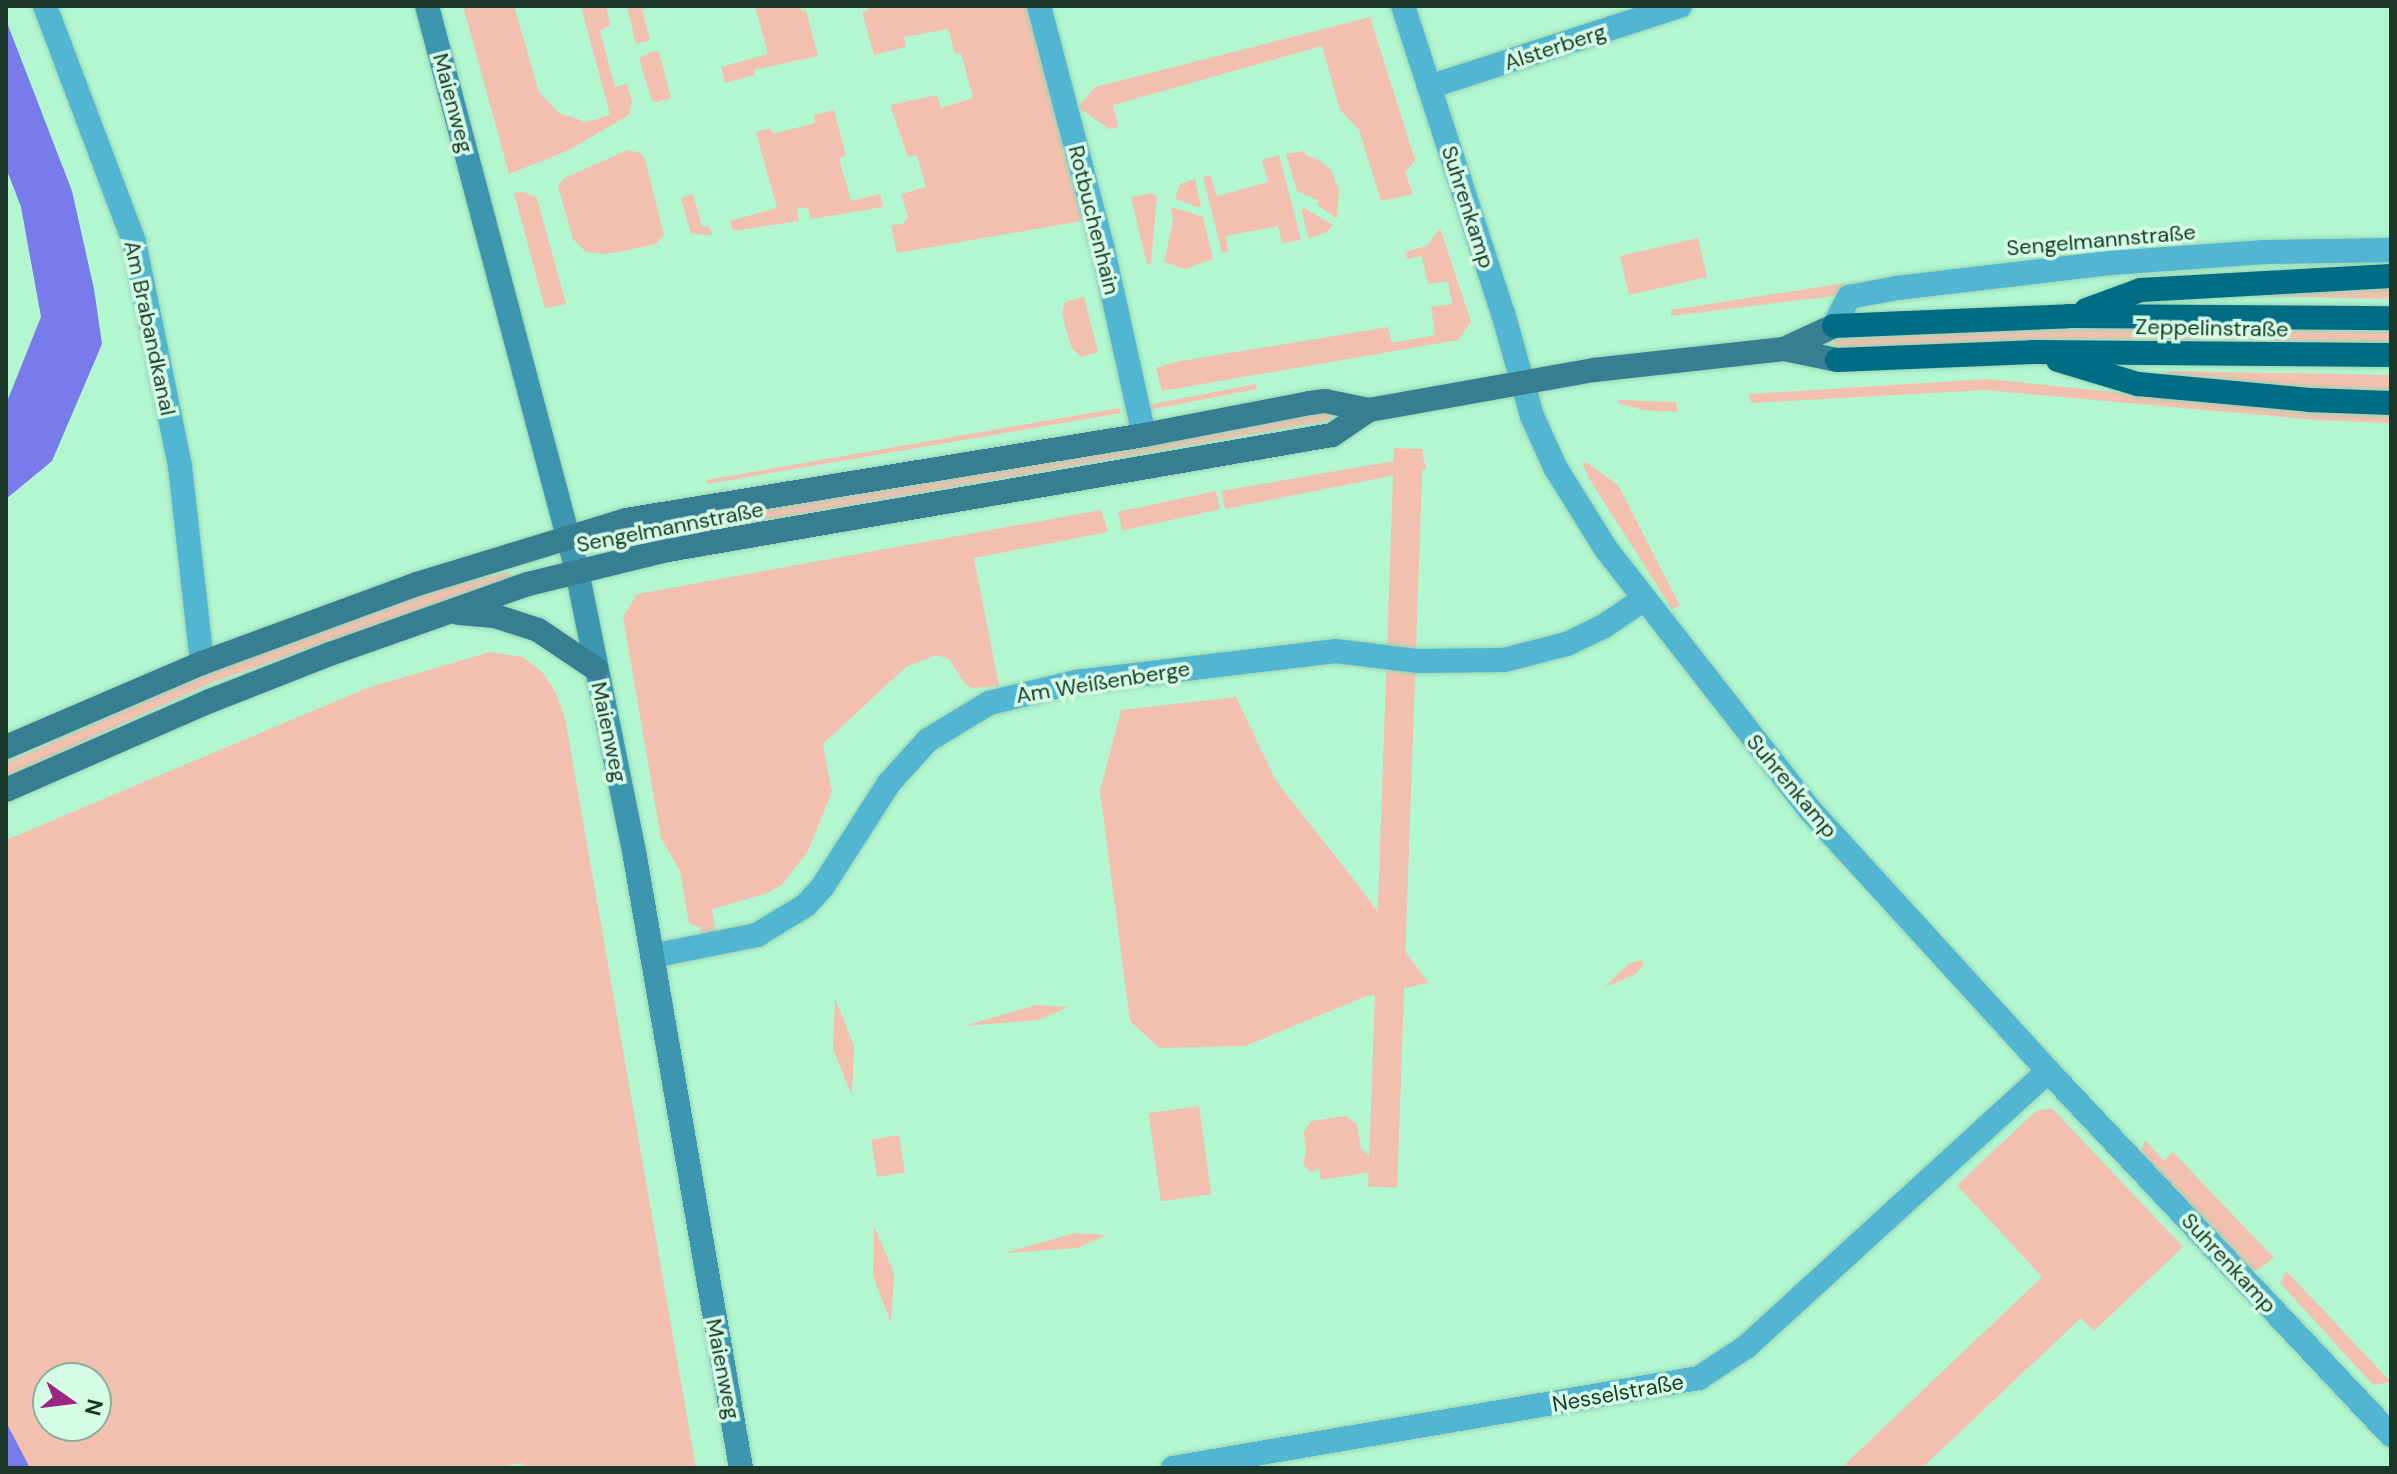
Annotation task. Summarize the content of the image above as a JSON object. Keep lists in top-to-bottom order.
{
  "streets": {
    "highway": ["Sengelmannstraße", "Zeppelinstraße"],
    "street": [
      "Alsterberg",
      "Maienweg",
      "Suhrenkamp",
      "Rotbuchenhain",
      "Am Brabandkanal",
      "Am Weißenberge",
      "Nesselstraße"
    ]
  },
  "crossings": [
    ["Alsterberg", "Suhrenkamp"],
    ["Maienweg", "Sengelmannstraße"],
    ["Maienweg", "Am Weißenberge"],
    ["Suhrenkamp", "Sengelmannstraße"],
    ["Suhrenkamp", "Am Weißenberge"],
    ["Suhrenkamp", "Nesselstraße"],
    ["Rotbuchenhain", "Sengelmannstraße"],
    ["Sengelmannstraße", "Am Brabandkanal"],
    ["Sengelmannstraße", "Zeppelinstraße"]
  ],
  "north": "right"
}
